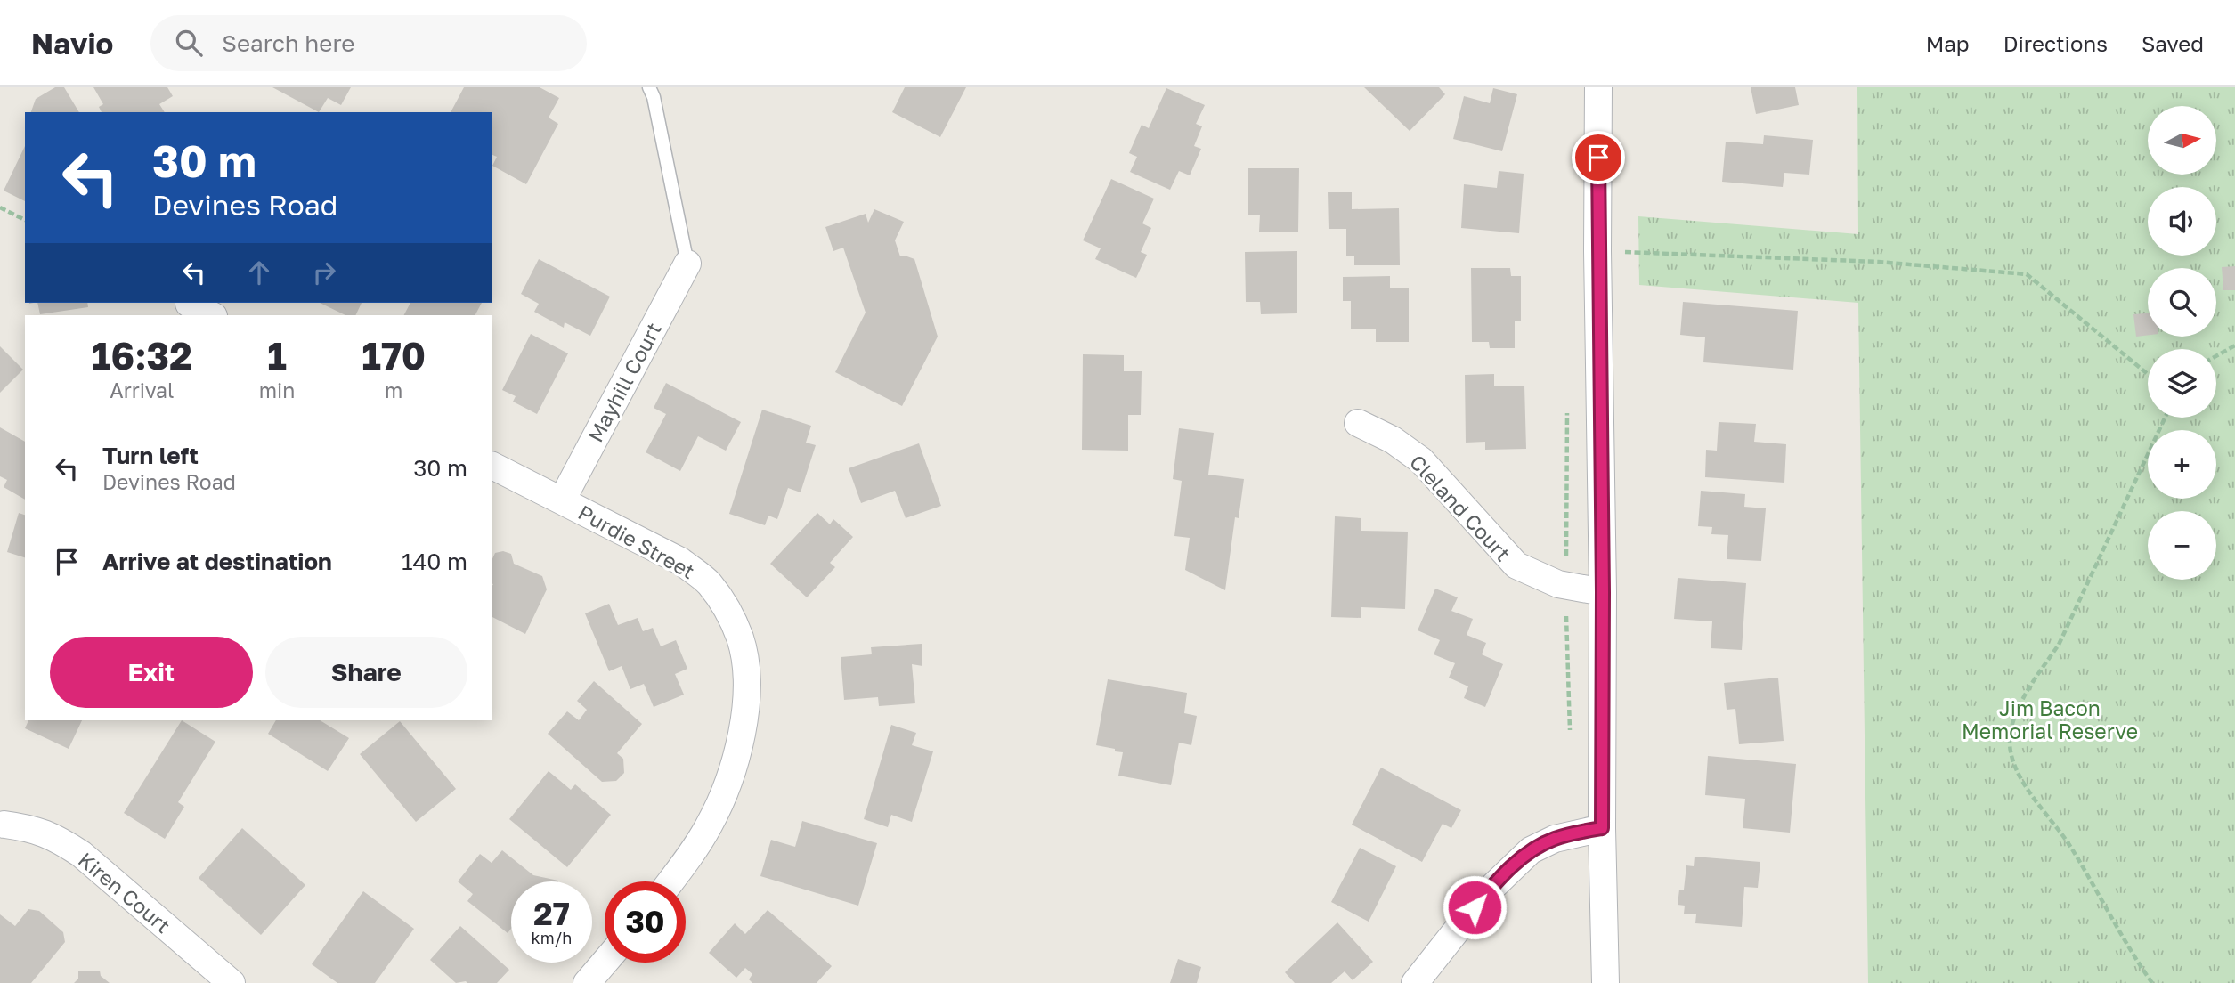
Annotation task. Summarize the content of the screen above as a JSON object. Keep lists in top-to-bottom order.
{
  "streets": {
    "street": [
      "Mayhill Court",
      "Cleland Court",
      "Purdie Street",
      "Kiren Court"
    ]
  },
  "crossings": [
    ["Mayhill Court", "Purdie Street"]
  ],
  "parks": ["Jim Bacon Memorial Reserve"],
  "north": "right",
  "page": {
    "header": "Navio",
    "search": "Search here",
    "nav": ["Map", "Directions", "Saved"],
    "map_buttons": ["+", "−"],
    "turn": ["30 m", "Devines Road"],
    "eta": [
      "16:32",
      "Arrival",
      "1",
      "min",
      "170",
      "m"
    ],
    "list": [
      {
        "name": "Turn left",
        "note": "Devines Road",
        "value": "30 m"
      },
      {
        "name": "Arrive at destination",
        "value": "140 m"
      }
    ],
    "buttons": ["Exit", "Share"],
    "speed": "27 km/h",
    "limit": "30"
  }
}
